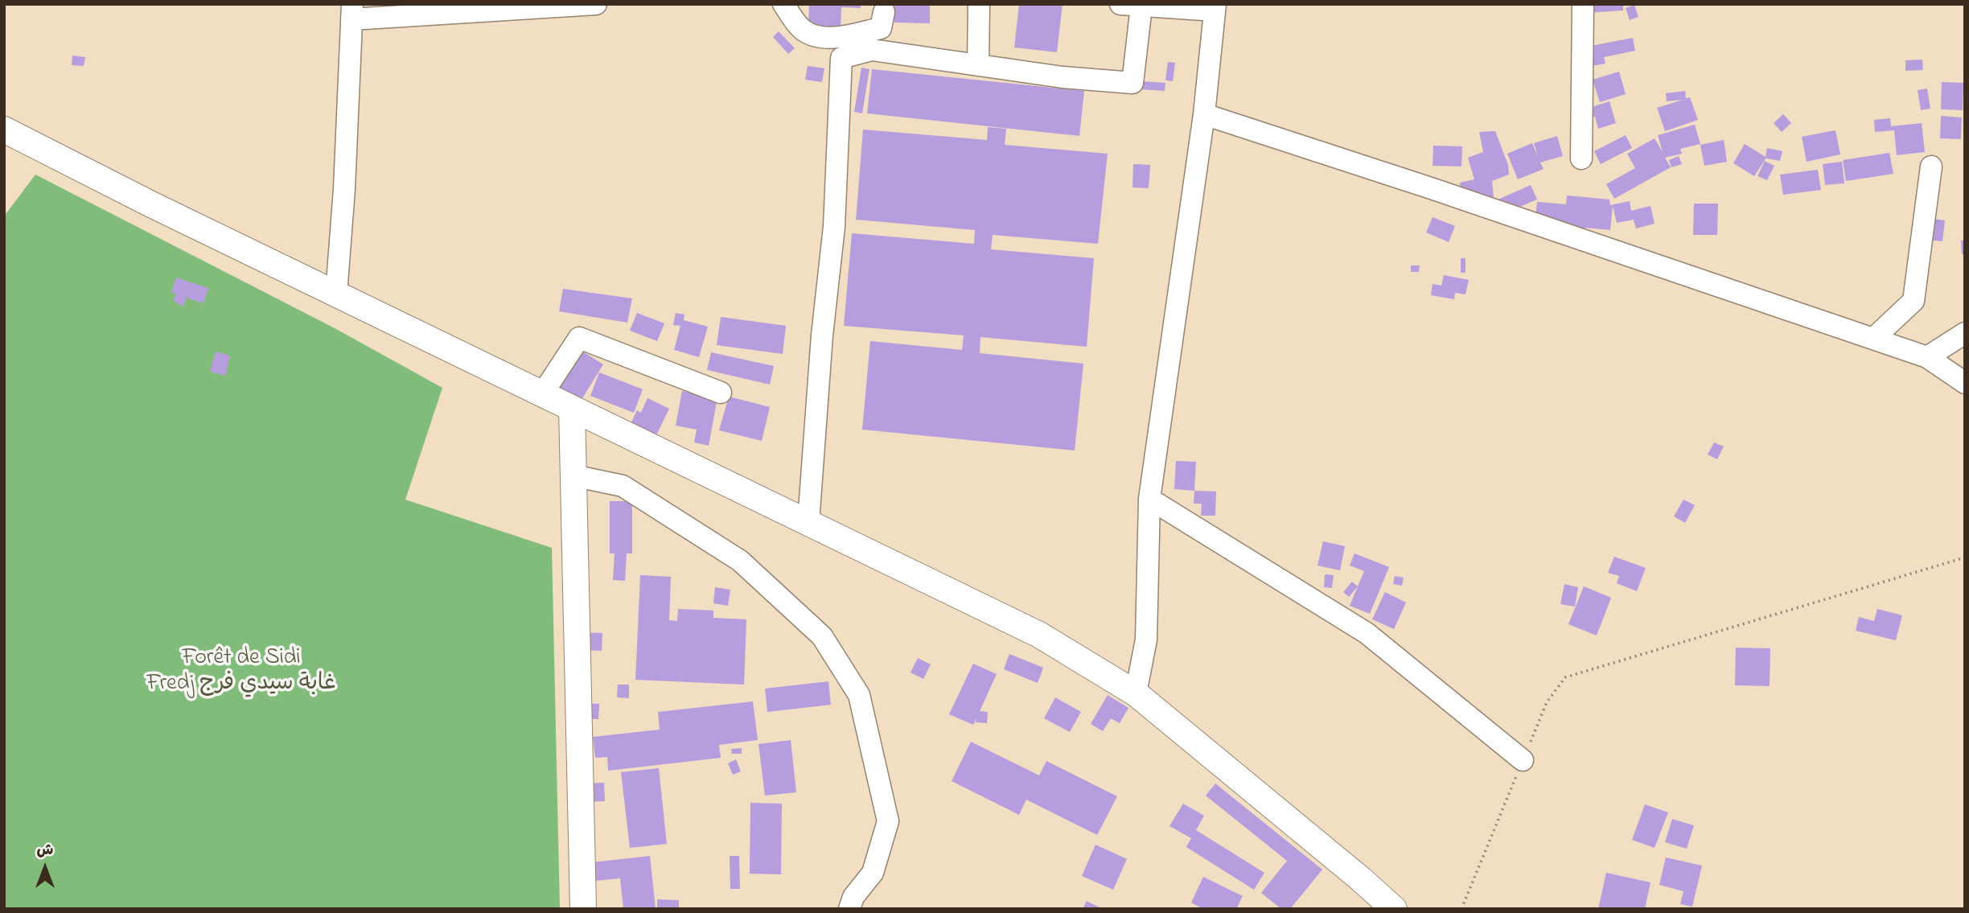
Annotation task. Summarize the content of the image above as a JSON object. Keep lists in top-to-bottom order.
{
  "parks": ["Forêt de Sidi Fredj غابة سيدي فرج"],
  "north": "top"
}
